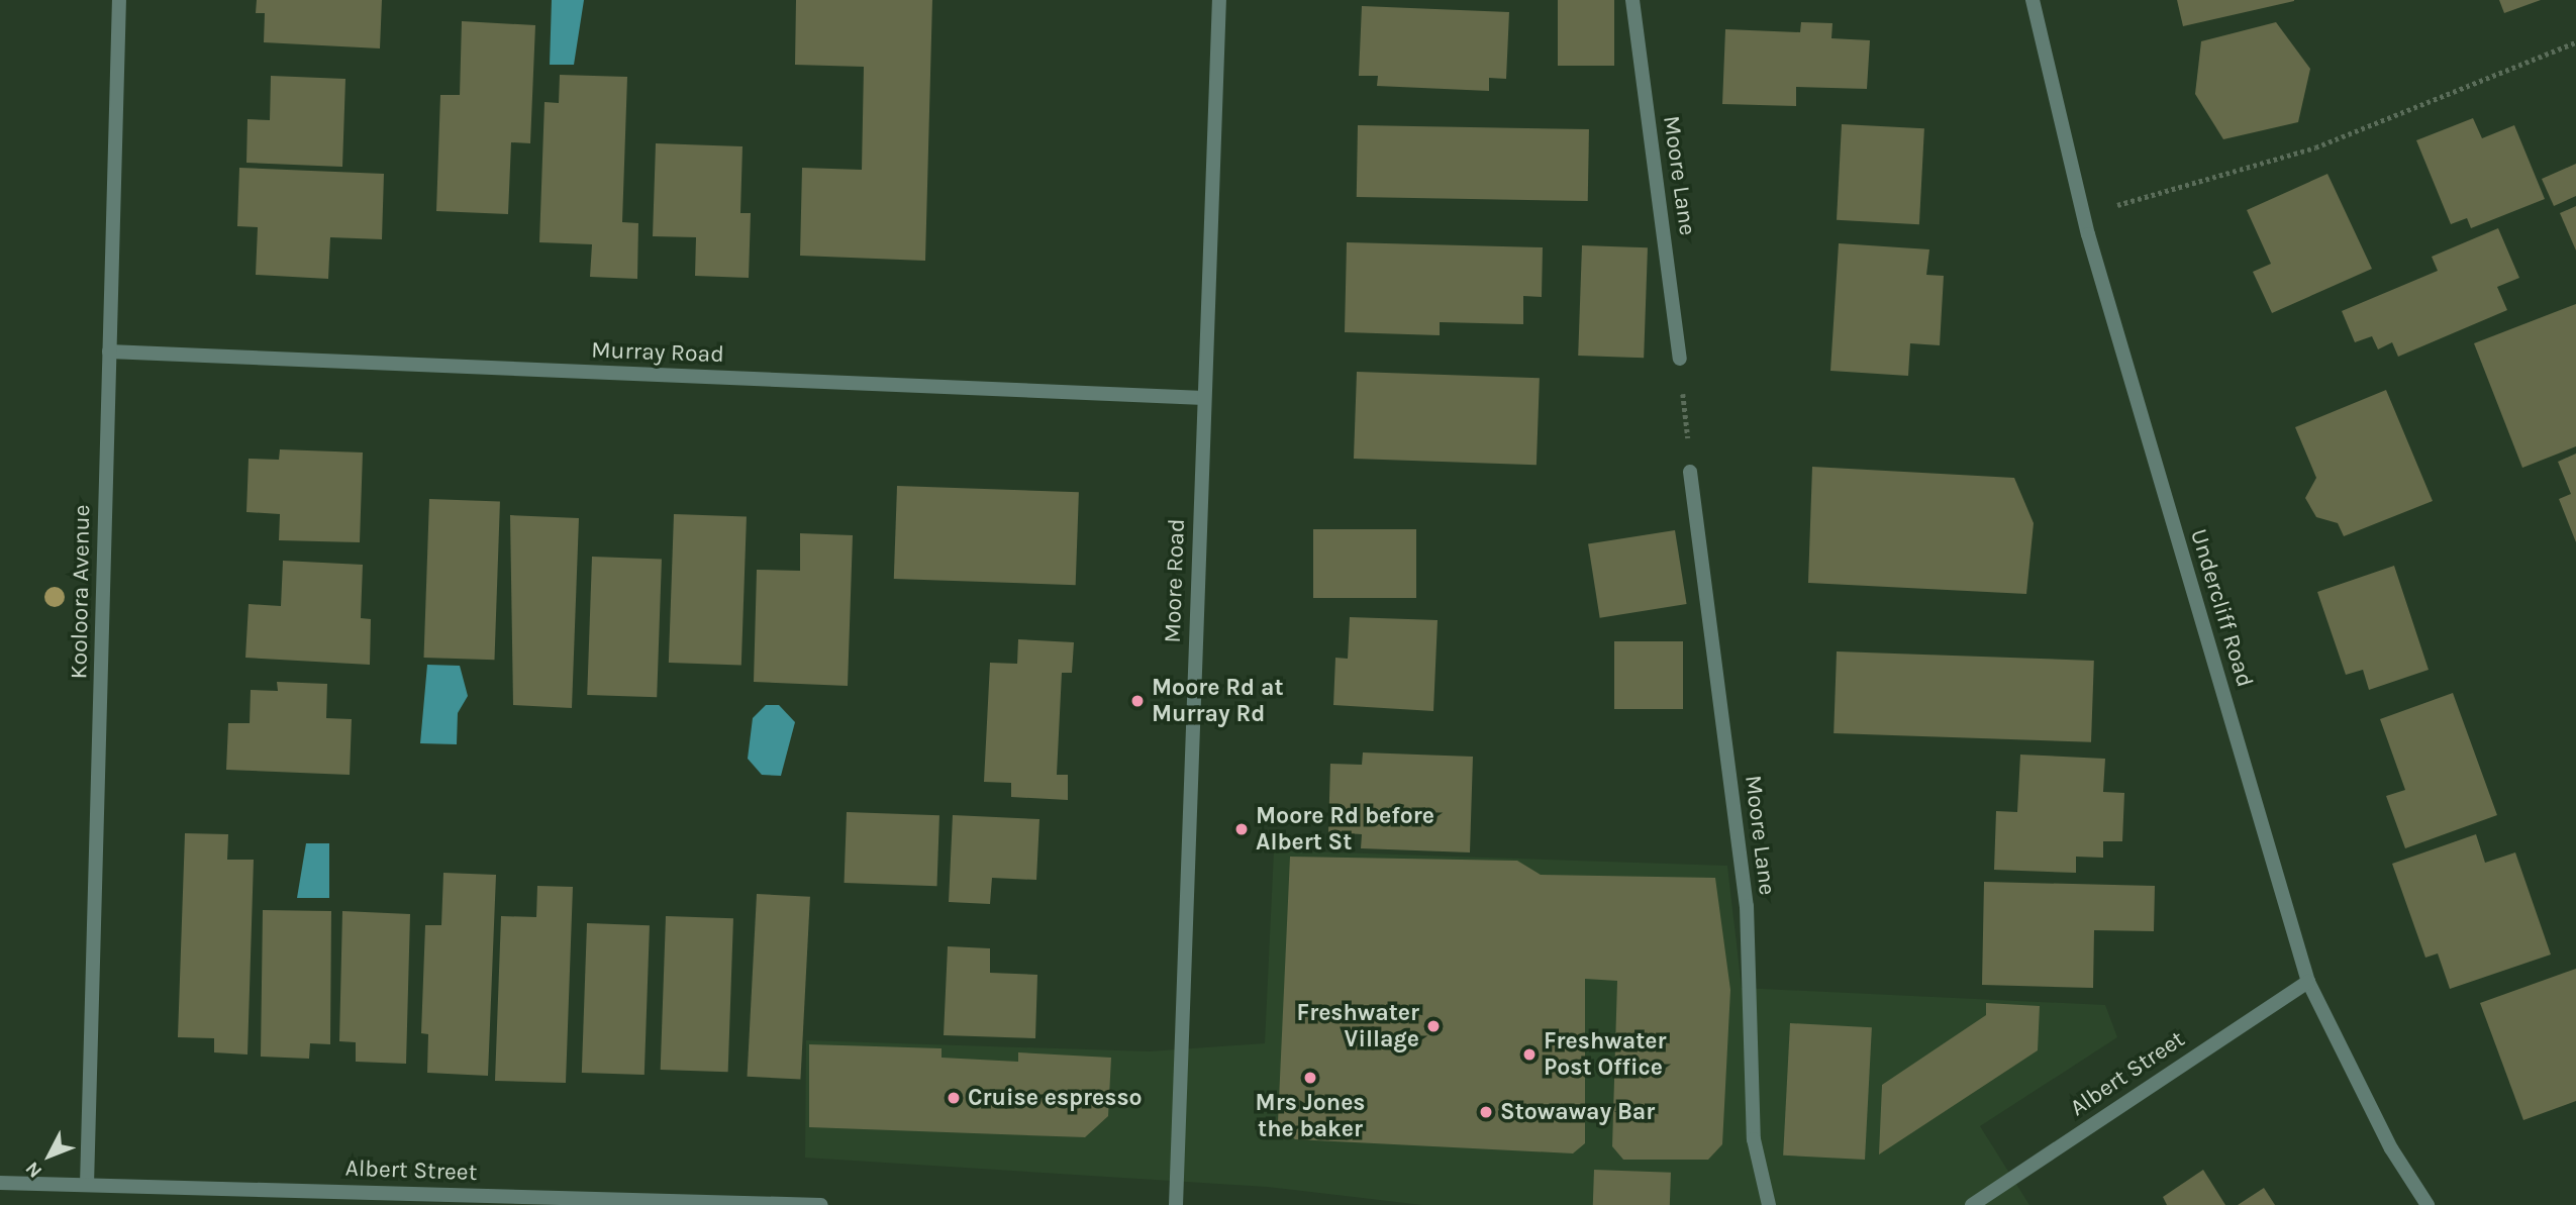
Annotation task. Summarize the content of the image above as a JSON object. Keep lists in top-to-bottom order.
{
  "streets": {
    "street": [
      "Moore Lane",
      "Murray Road",
      "Moore Road",
      "Kooloora Avenue",
      "Undercliff Road",
      "Albert Street"
    ]
  },
  "crossings": [
    ["Murray Road", "Moore Road"],
    ["Murray Road", "Kooloora Avenue"],
    ["Kooloora Avenue", "Albert Street"],
    ["Undercliff Road", "Albert Street"]
  ],
  "places": [
    "Moore Rd at Murray Rd",
    "Moore Rd before Albert St",
    "Freshwater Village",
    "Freshwater Post Office",
    "Mrs Jones the baker",
    "Cruise espresso",
    "Stowaway Bar"
  ],
  "north": "bottom left"
}
